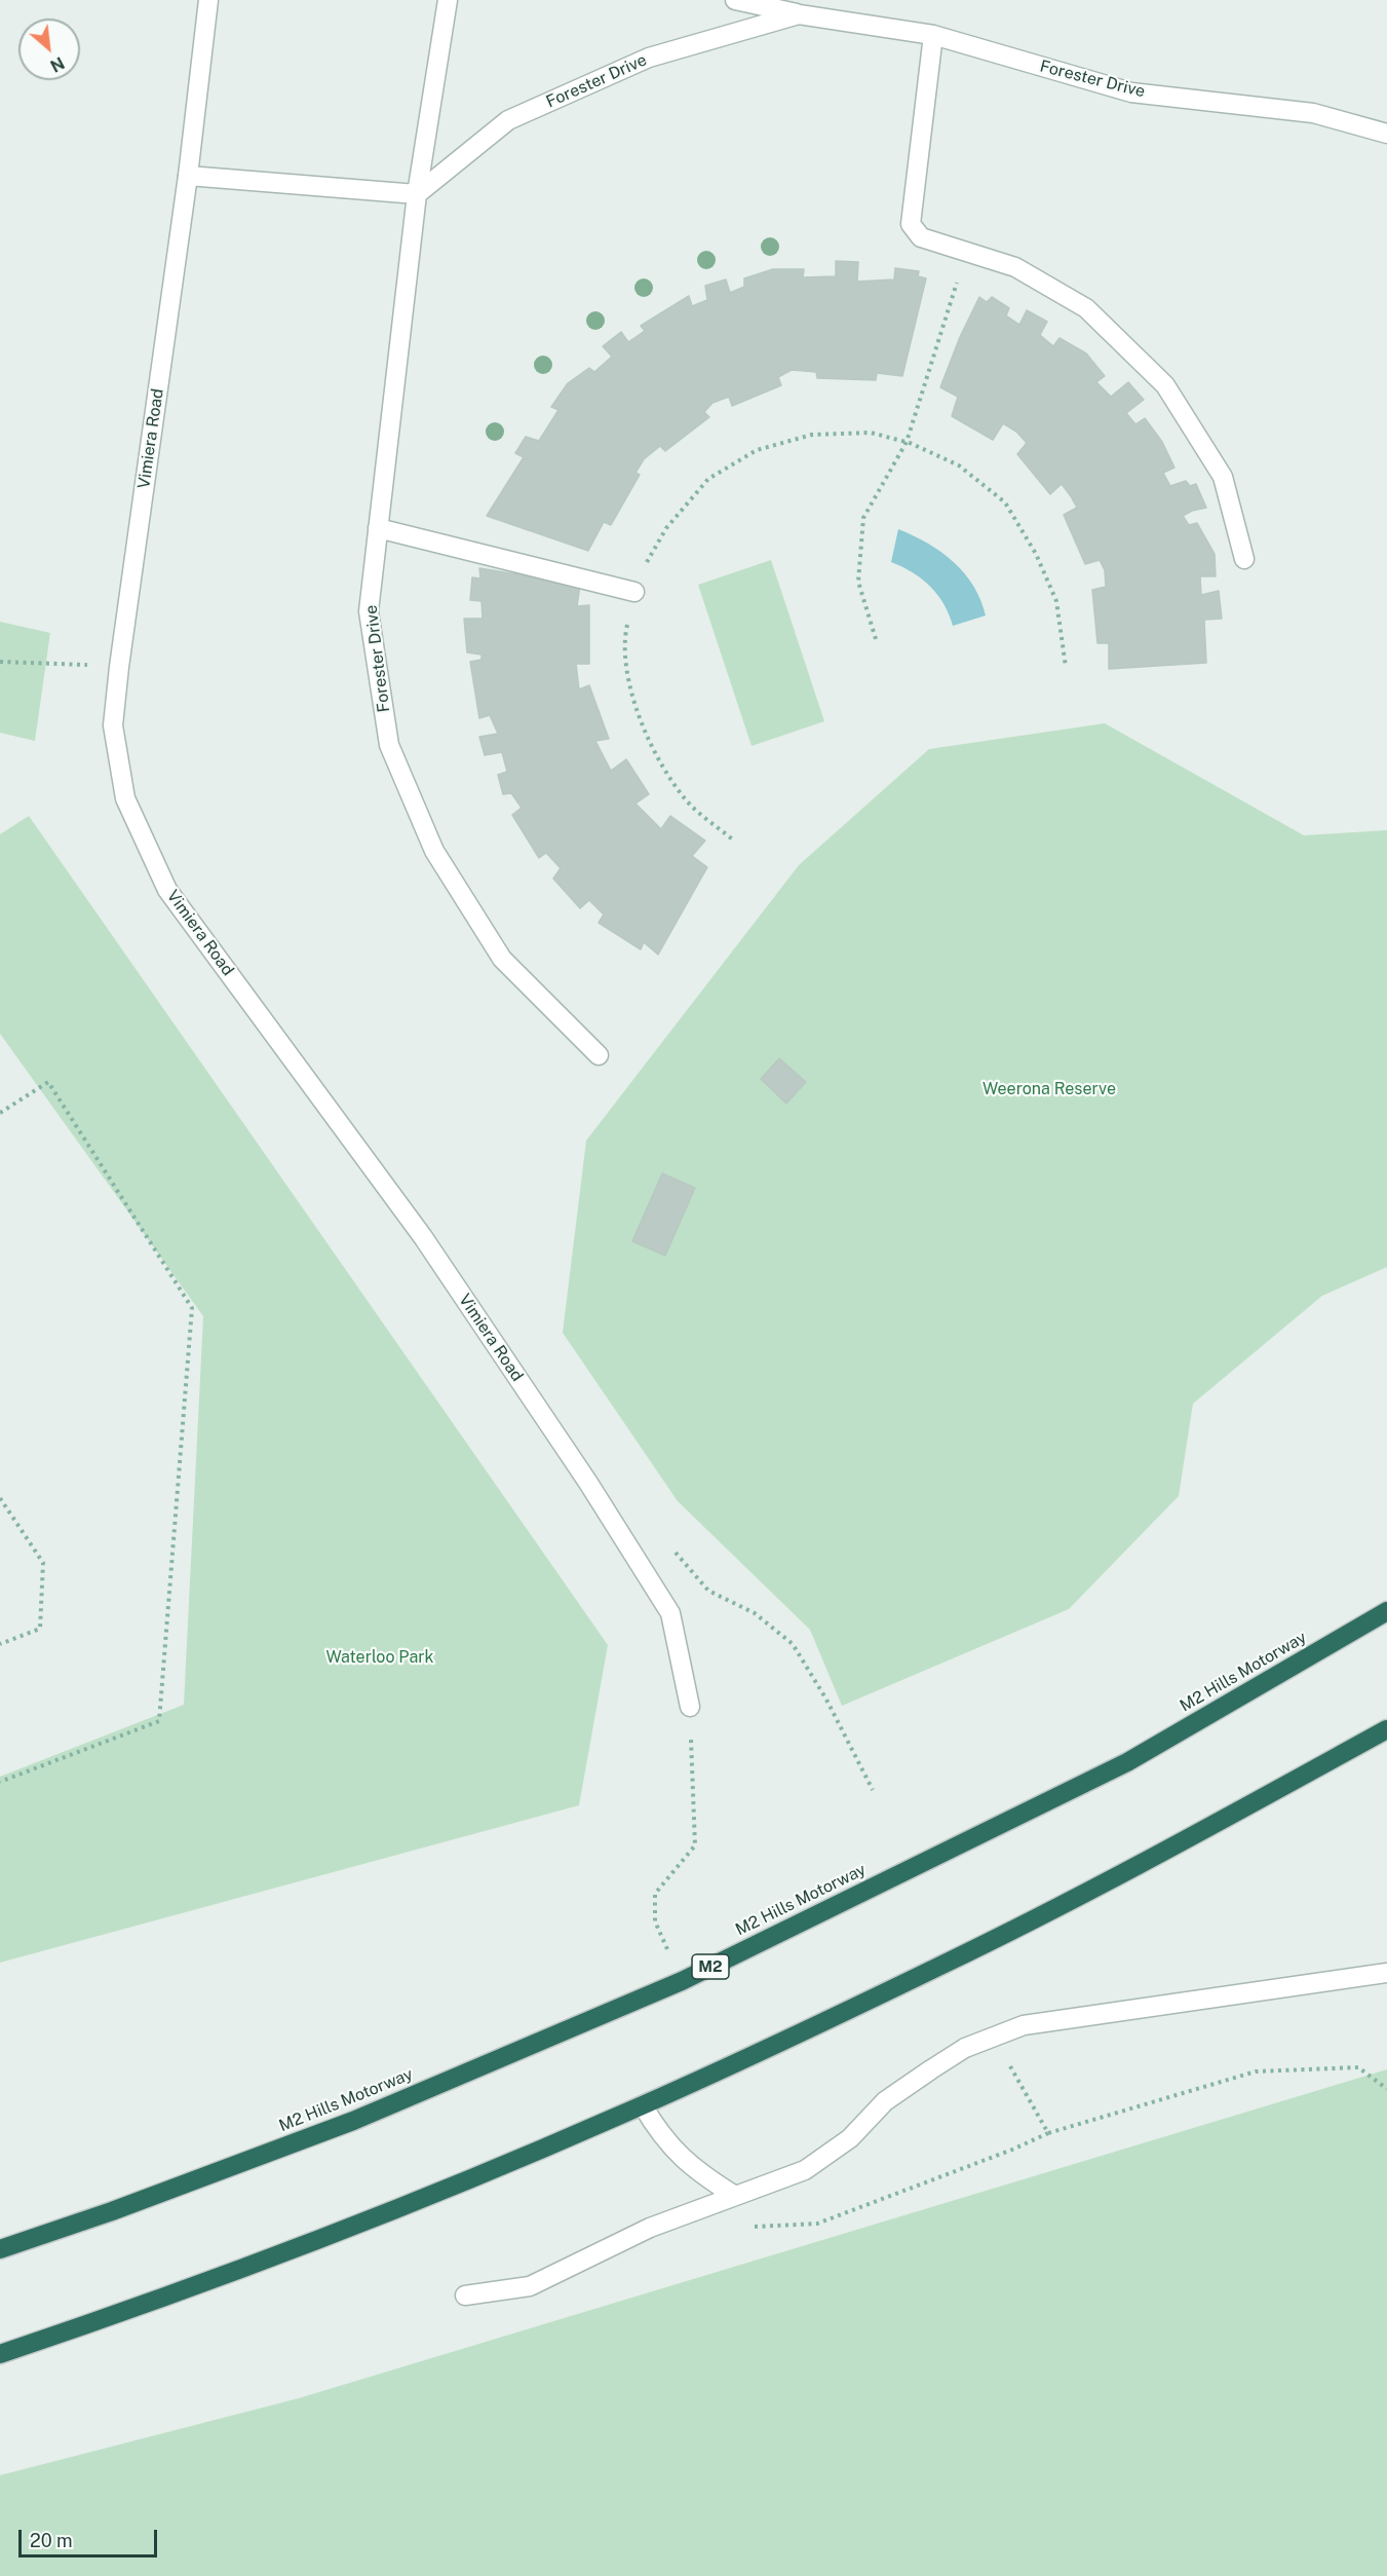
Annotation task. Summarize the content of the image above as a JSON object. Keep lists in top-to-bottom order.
{
  "streets": {
    "highway": ["M2 Hills Motorway", "M2"],
    "street": ["Forester Drive", "Vimiera Road"]
  },
  "parks": ["Weerona Reserve", "Waterloo Park"],
  "scale_bar": "20 m",
  "north": "bottom right"
}
